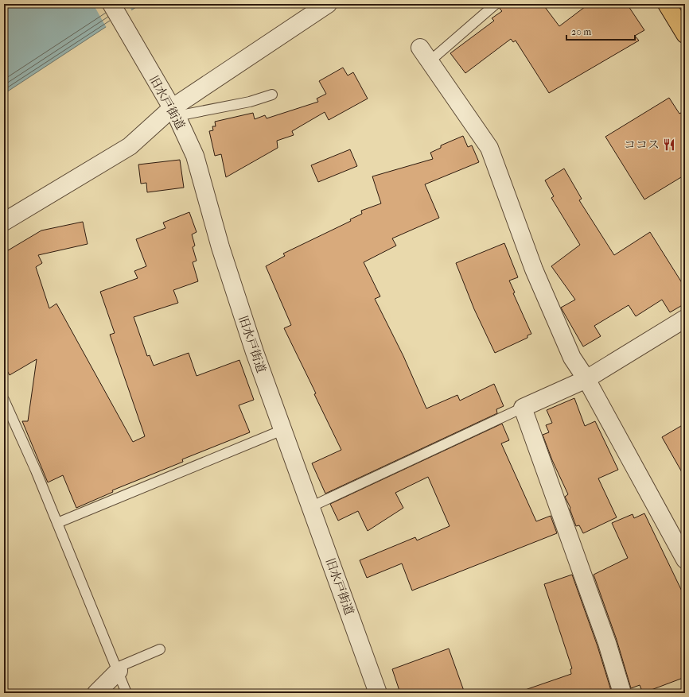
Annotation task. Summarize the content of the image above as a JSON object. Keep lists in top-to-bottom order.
{
  "streets": {
    "street": ["旧水戸街道"]
  },
  "places": {
    "restaurant": ["ココス"]
  },
  "scale_bar": "20 m"
}
